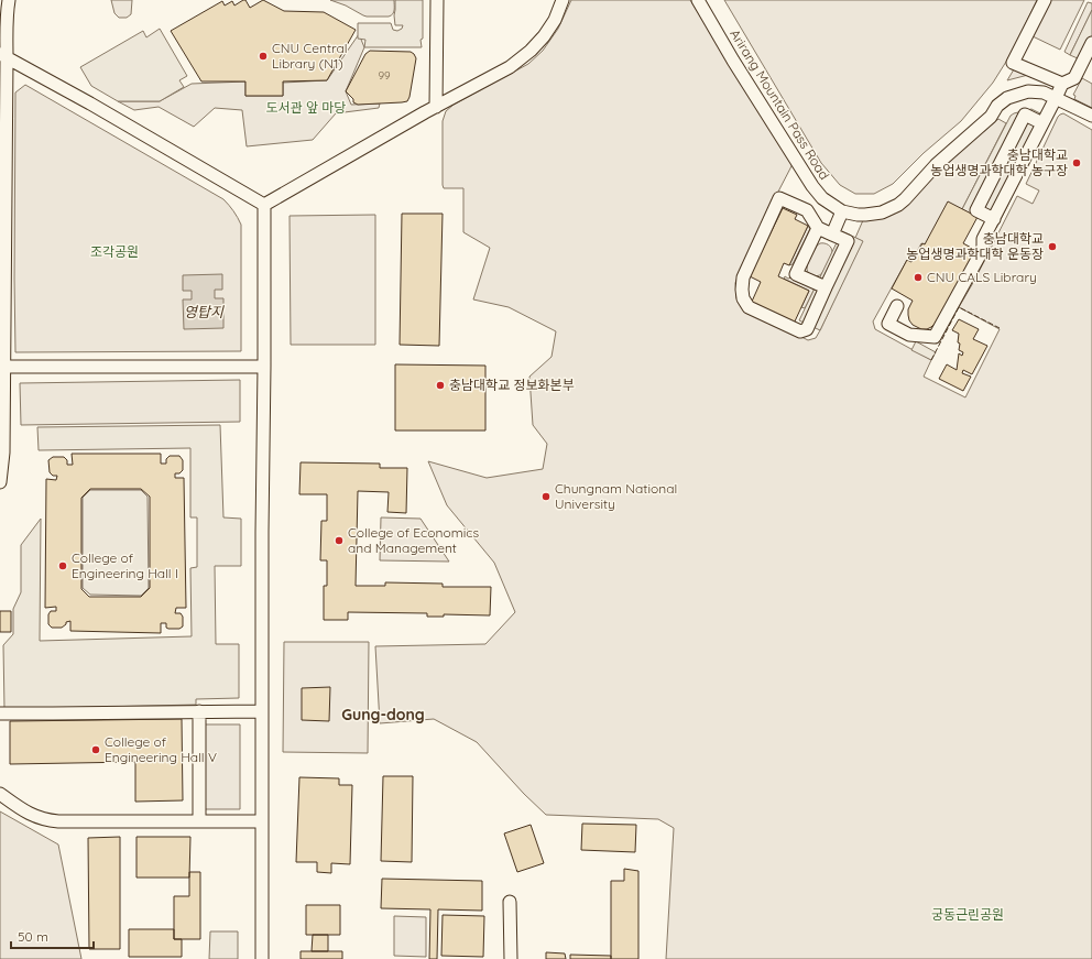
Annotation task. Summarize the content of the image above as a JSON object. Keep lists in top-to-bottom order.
{
  "streets": {
    "street": ["Arirang Mountain Pass Road"]
  },
  "districts": ["Gung-dong"],
  "water": ["영탑지"],
  "parks": ["도서관 앞 마당", "조각공원", "궁동근린공원"],
  "places": [
    "CNU Central Library (N1)",
    "충남대학교 농업생명과학대학 농구장",
    "충남대학교 농업생명과학대학 운동장",
    "CNU CALS Library",
    "충남대학교 정보화본부",
    "Chungnam National University",
    "College of Economics and Management",
    "College of Engineering Hall I",
    "College of Engineering Hall V"
  ],
  "house_numbers": ["99"],
  "scale_bar": "50 m"
}
